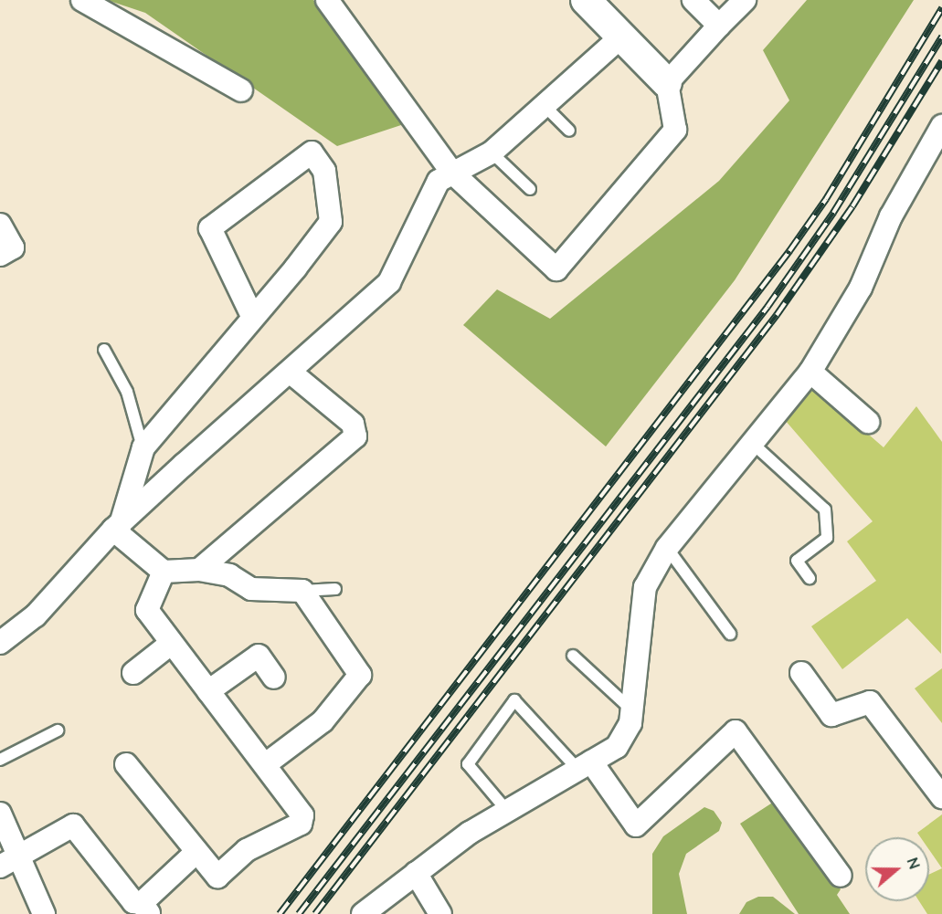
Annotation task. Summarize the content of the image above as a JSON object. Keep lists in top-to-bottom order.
{
  "north": "right"
}
